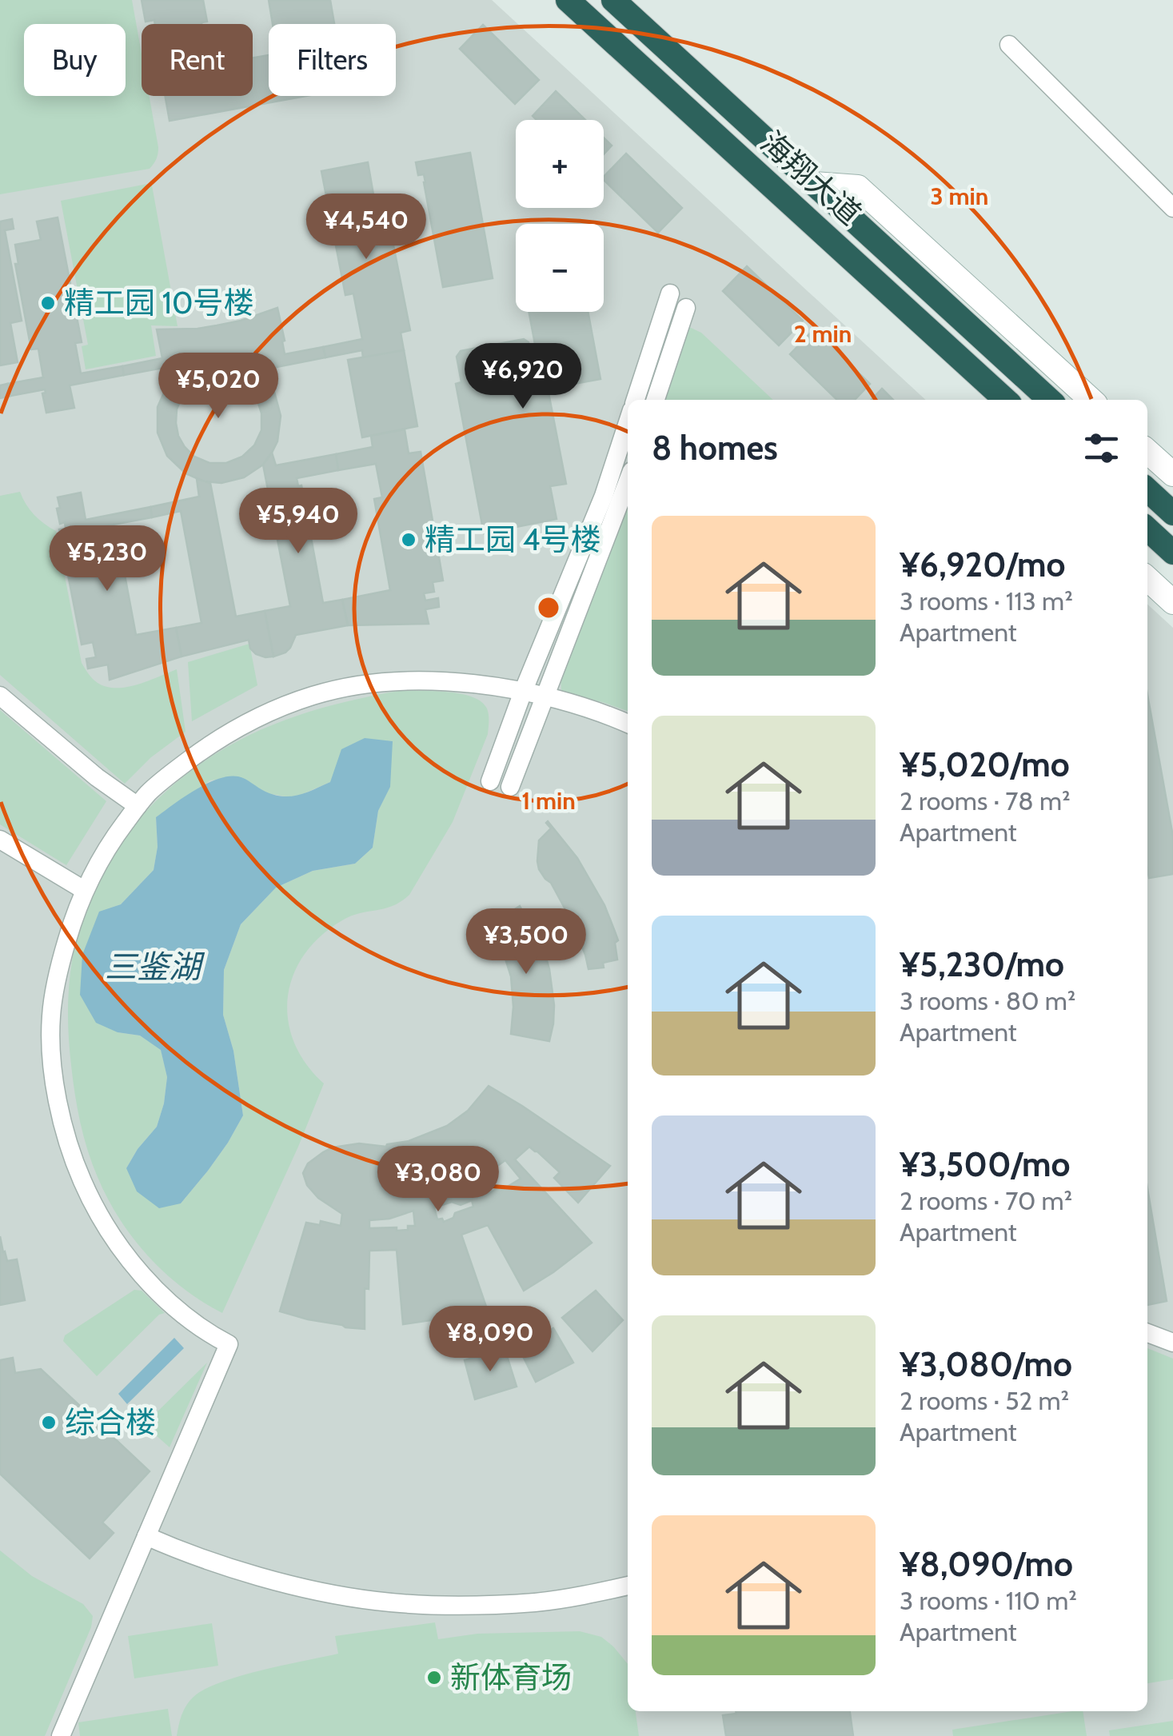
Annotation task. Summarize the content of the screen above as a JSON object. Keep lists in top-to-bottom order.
{
  "streets": {
    "highway": ["海翔大道"]
  },
  "water": ["三鉴湖"],
  "places": [
    "精工园 10号楼",
    "精工园 4号楼",
    "综合楼",
    "新体育场"
  ],
  "page": {
    "chip": ["Buy", "Rent", "Filters"],
    "map_buttons": ["+", "−"],
    "price": [
      "¥4,540",
      "¥6,920",
      "¥5,020",
      "¥5,940",
      "¥5,230",
      "¥3,500",
      "¥3,080",
      "¥8,090"
    ],
    "heading": "8 homes",
    "list": [
      {
        "name": "¥6,920/mo",
        "note": "3 rooms · 113 m² · Apartment"
      },
      {
        "name": "¥5,020/mo",
        "note": "2 rooms · 78 m² · Apartment"
      },
      {
        "name": "¥5,230/mo",
        "note": "3 rooms · 80 m² · Apartment"
      },
      {
        "name": "¥3,500/mo",
        "note": "2 rooms · 70 m² · Apartment"
      },
      {
        "name": "¥3,080/mo",
        "note": "2 rooms · 52 m² · Apartment"
      },
      {
        "name": "¥8,090/mo",
        "note": "3 rooms · 110 m² · Apartment"
      }
    ]
  },
  "rings": ["3 min", "2 min", "1 min"]
}
